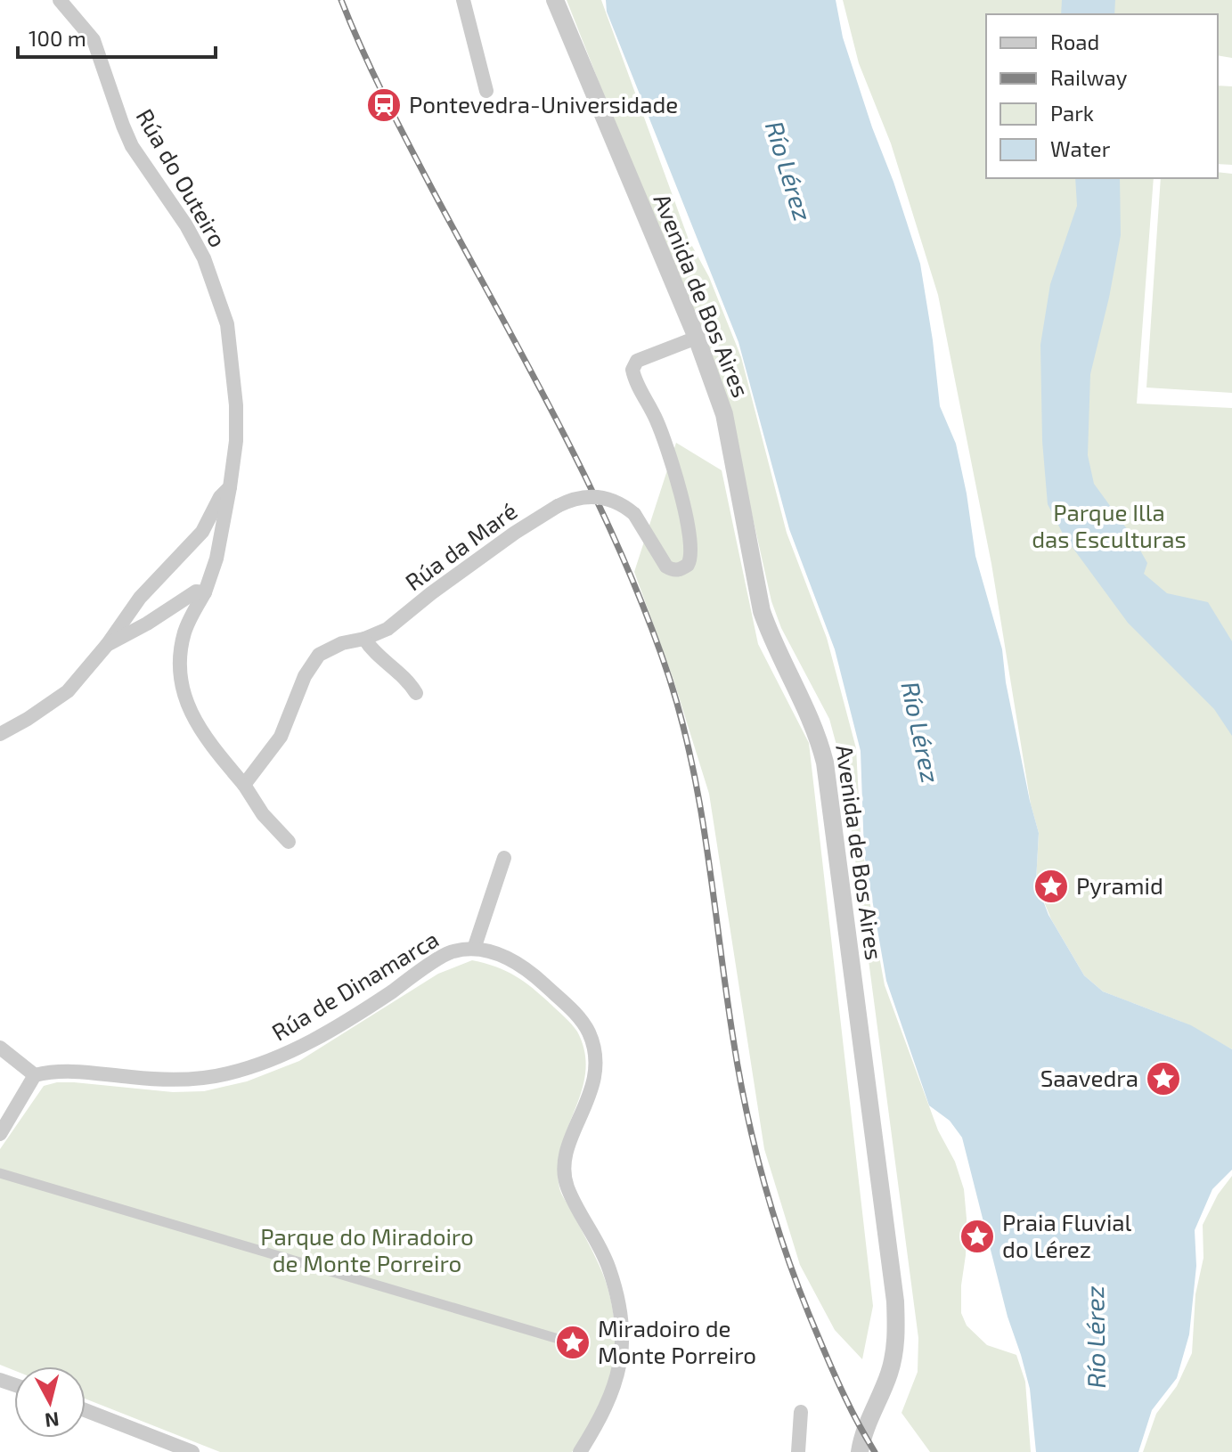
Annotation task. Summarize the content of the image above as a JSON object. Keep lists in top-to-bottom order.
{
  "streets": {
    "street": [
      "Rúa do Outeiro",
      "Avenida de Bos Aires",
      "Rúa da Maré",
      "Rúa de Dinamarca"
    ]
  },
  "crossings": [
    ["Avenida de Bos Aires", "Rúa da Maré"]
  ],
  "water": ["Río Lérez"],
  "parks": ["Parque Illa das Esculturas", "Parque do Miradoiro de Monte Porreiro"],
  "places": {
    "station": ["Pontevedra-Universidade"],
    "place": [
      "Pyramid",
      "Saavedra",
      "Praia Fluvial do Lérez",
      "Miradoiro de Monte Porreiro"
    ]
  },
  "legend": [
    "Road",
    "Railway",
    "Park",
    "Water"
  ],
  "scale_bar": "100 m",
  "north": "bottom"
}
